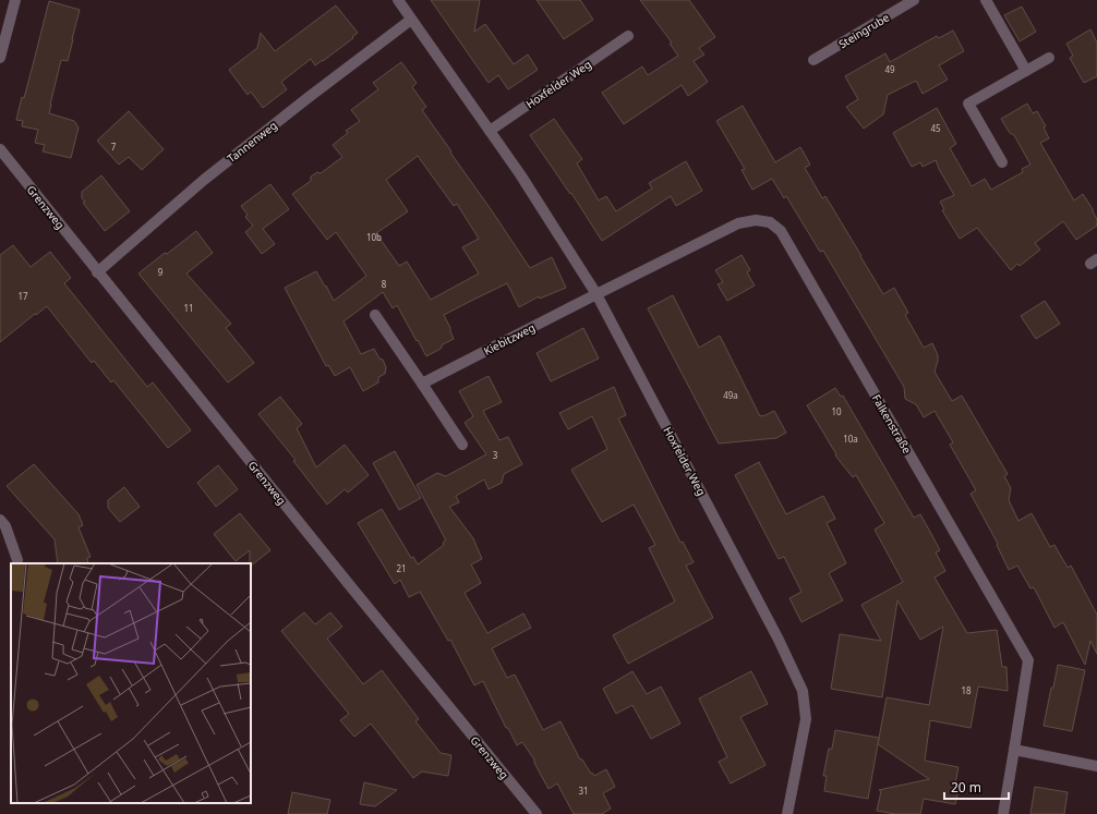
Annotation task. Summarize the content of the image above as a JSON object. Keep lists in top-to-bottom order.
{
  "streets": {
    "street": [
      "Steingrube",
      "Hoxfelder Weg",
      "Tannenweg",
      "Grenzweg",
      "Kiebitzweg",
      "Falkenstraße"
    ]
  },
  "crossings": [
    ["Hoxfelder Weg", "Tannenweg"],
    ["Hoxfelder Weg", "Kiebitzweg"],
    ["Hoxfelder Weg", "Falkenstraße"],
    ["Tannenweg", "Grenzweg"],
    ["Kiebitzweg", "Falkenstraße"]
  ],
  "house_numbers": [
    "49",
    "45",
    "7",
    "10b",
    "9",
    "8",
    "17",
    "11",
    "49a",
    "10",
    "10a",
    "3",
    "21",
    "18",
    "31"
  ],
  "scale_bar": "20 m"
}
